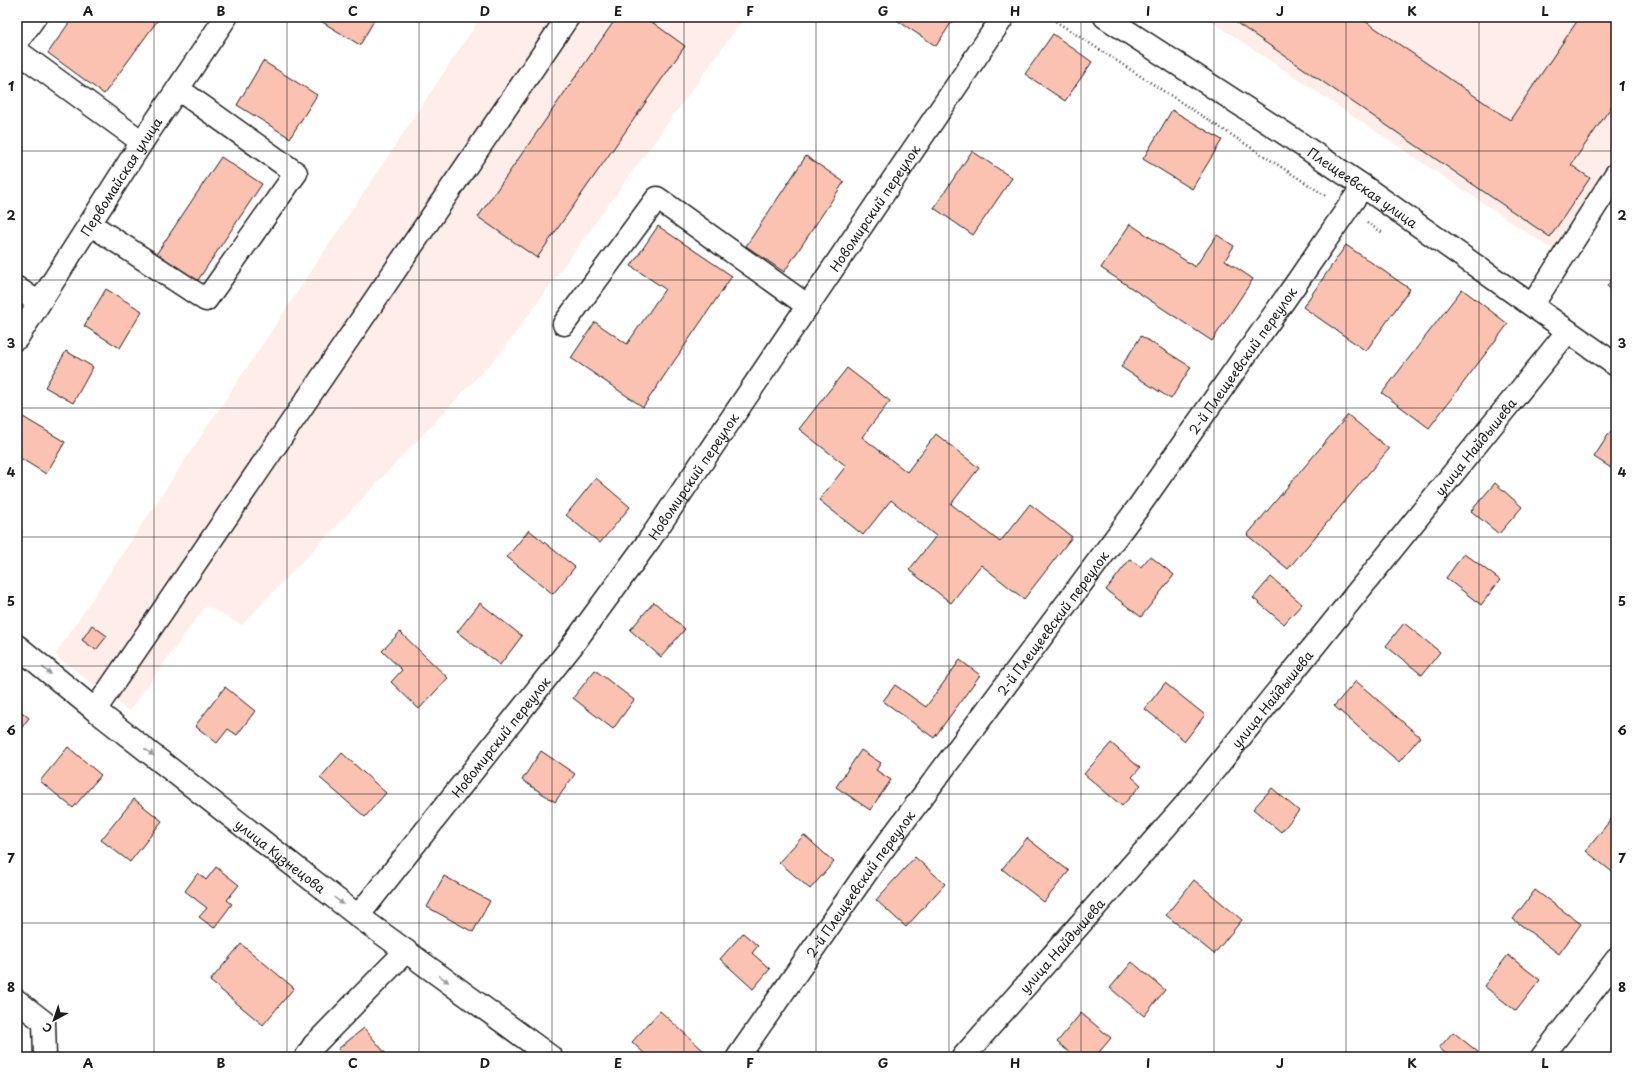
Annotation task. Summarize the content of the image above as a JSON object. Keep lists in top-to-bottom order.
{
  "streets": {
    "street": [
      "Первомайская улица",
      "Плещеевская улица",
      "Новомирский переулок",
      "2-й Плещеевский переулок",
      "улица Найдышева",
      "улица Кузнецова"
    ]
  },
  "crossings": [
    ["Плещеевская улица", "2-й Плещеевский переулок"],
    ["Плещеевская улица", "улица Найдышева"],
    ["Новомирский переулок", "улица Кузнецова"]
  ],
  "one_way": ["улица Кузнецова"],
  "north": "bottom left",
  "grid": {
    "columns": [
      "A",
      "B",
      "C",
      "D",
      "E",
      "F",
      "G",
      "H",
      "I",
      "J",
      "K",
      "L"
    ],
    "rows": [
      "1",
      "2",
      "3",
      "4",
      "5",
      "6",
      "7",
      "8"
    ]
  }
}
